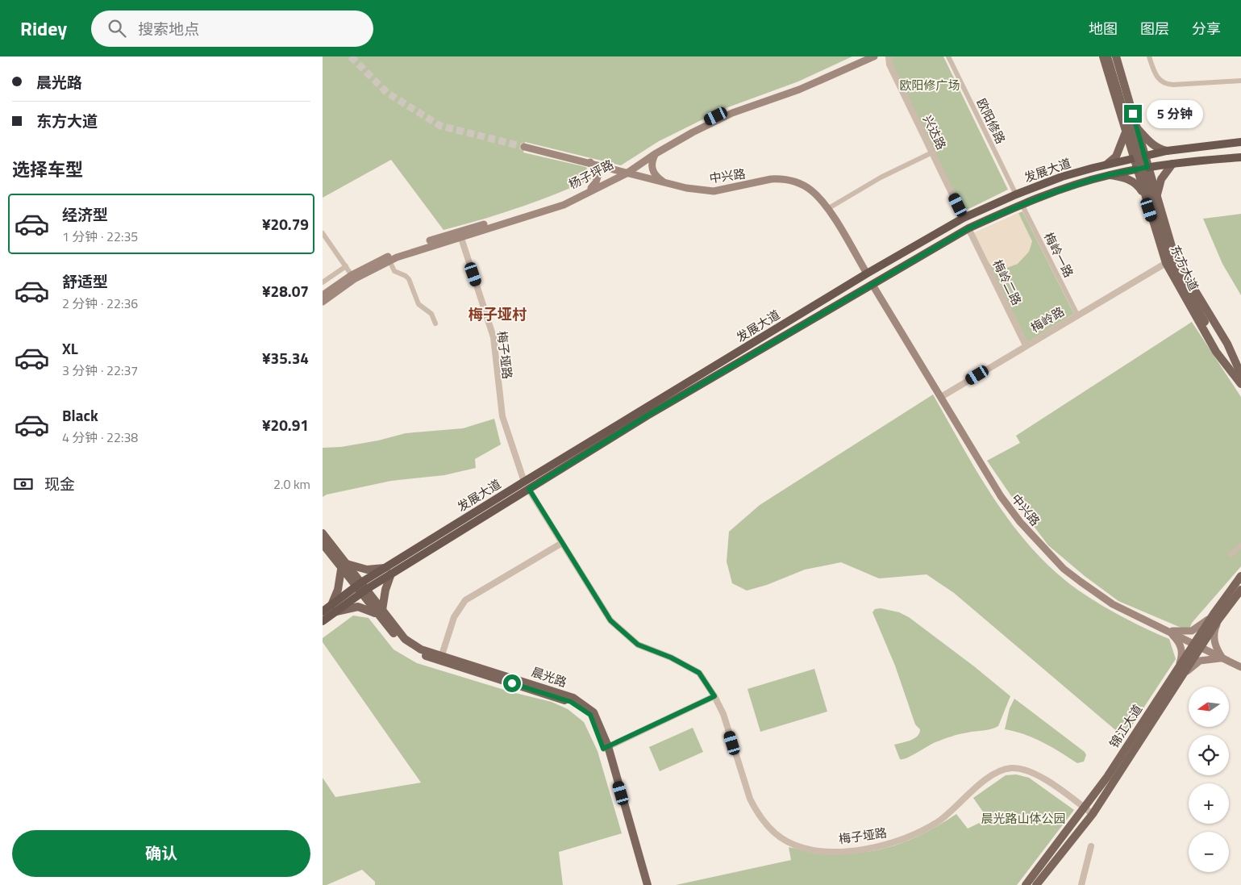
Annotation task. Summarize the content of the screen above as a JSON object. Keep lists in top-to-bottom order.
{
  "streets": {
    "highway": ["发展大道"],
    "main road": [
      "杨子坪路",
      "中兴路",
      "东方大道",
      "晨光路",
      "锦江大道"
    ],
    "street": [
      "欧阳修路",
      "兴达路",
      "梅岭一路",
      "梅岭二路",
      "梅岭路",
      "梅子垭路"
    ]
  },
  "crossings": [
    ["欧阳修路", "发展大道"],
    ["兴达路", "发展大道"],
    ["发展大道", "中兴路"],
    ["发展大道", "梅岭一路"],
    ["发展大道", "东方大道"],
    ["发展大道", "梅岭二路"],
    ["发展大道", "梅子垭路"],
    ["发展大道", "晨光路"],
    ["杨子坪路", "中兴路"],
    ["杨子坪路", "梅子垭路"],
    ["中兴路", "梅岭路"],
    ["中兴路", "锦江大道"],
    ["梅岭一路", "梅岭路"],
    ["东方大道", "梅岭路"],
    ["梅岭二路", "梅岭路"],
    ["梅子垭路", "锦江大道"]
  ],
  "districts": ["梅子垭村"],
  "parks": ["欧阳修广场", "晨光路山体公园"],
  "north": "left",
  "page": {
    "header": "Ridey",
    "search": "搜索地点",
    "nav": ["地图", "图层", "分享"],
    "banner": ["晨光路", "东方大道"],
    "bubble": "5 分钟",
    "heading": "选择车型",
    "list": [
      {
        "name": "经济型",
        "note": "1 分钟 · 22:35",
        "value": "¥20.79"
      },
      {
        "name": "舒适型",
        "note": "2 分钟 · 22:36",
        "value": "¥28.07"
      },
      {
        "name": "XL",
        "note": "3 分钟 · 22:37",
        "value": "¥35.34"
      },
      {
        "name": "Black",
        "note": "4 分钟 · 22:38",
        "value": "¥20.91"
      }
    ],
    "pay": ["现金", "2.0 km"],
    "map_buttons": ["+", "−"],
    "buttons": "确认"
  }
}
